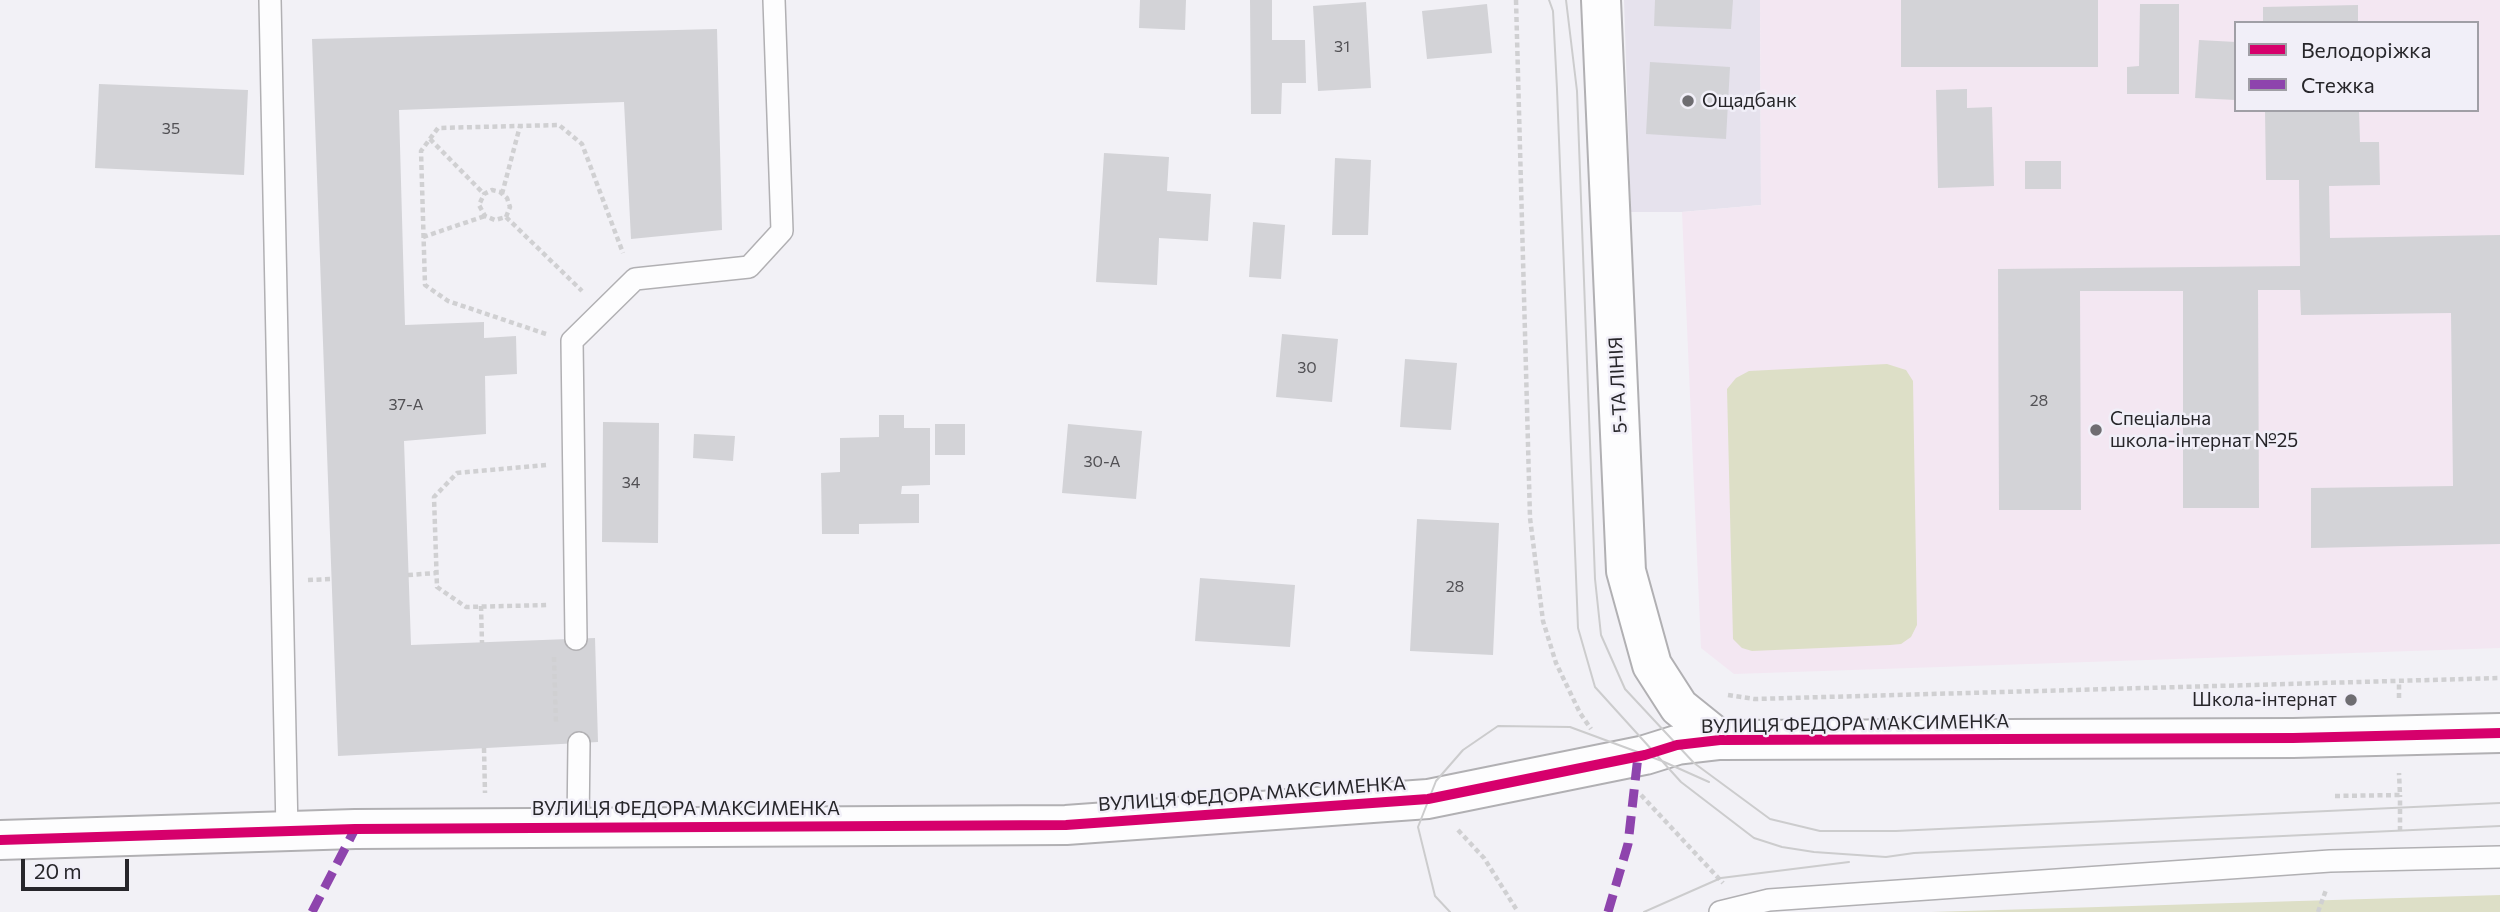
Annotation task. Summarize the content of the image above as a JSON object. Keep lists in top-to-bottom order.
{
  "streets": {
    "street": ["5-ТА ЛІНІЯ", "ВУЛИЦЯ ФЕДОРА МАКСИМЕНКА"]
  },
  "crossings": [
    ["5-ТА ЛІНІЯ", "ВУЛИЦЯ ФЕДОРА МАКСИМЕНКА"]
  ],
  "places": ["Ощадбанк", "Спеціальна школа-інтернат №25", "Школа-інтернат"],
  "house_numbers": [
    "31",
    "35",
    "30",
    "28",
    "37-А",
    "30-А",
    "34",
    "28"
  ],
  "legend": ["Велодоріжка", "Стежка"],
  "scale_bar": "20 m"
}
